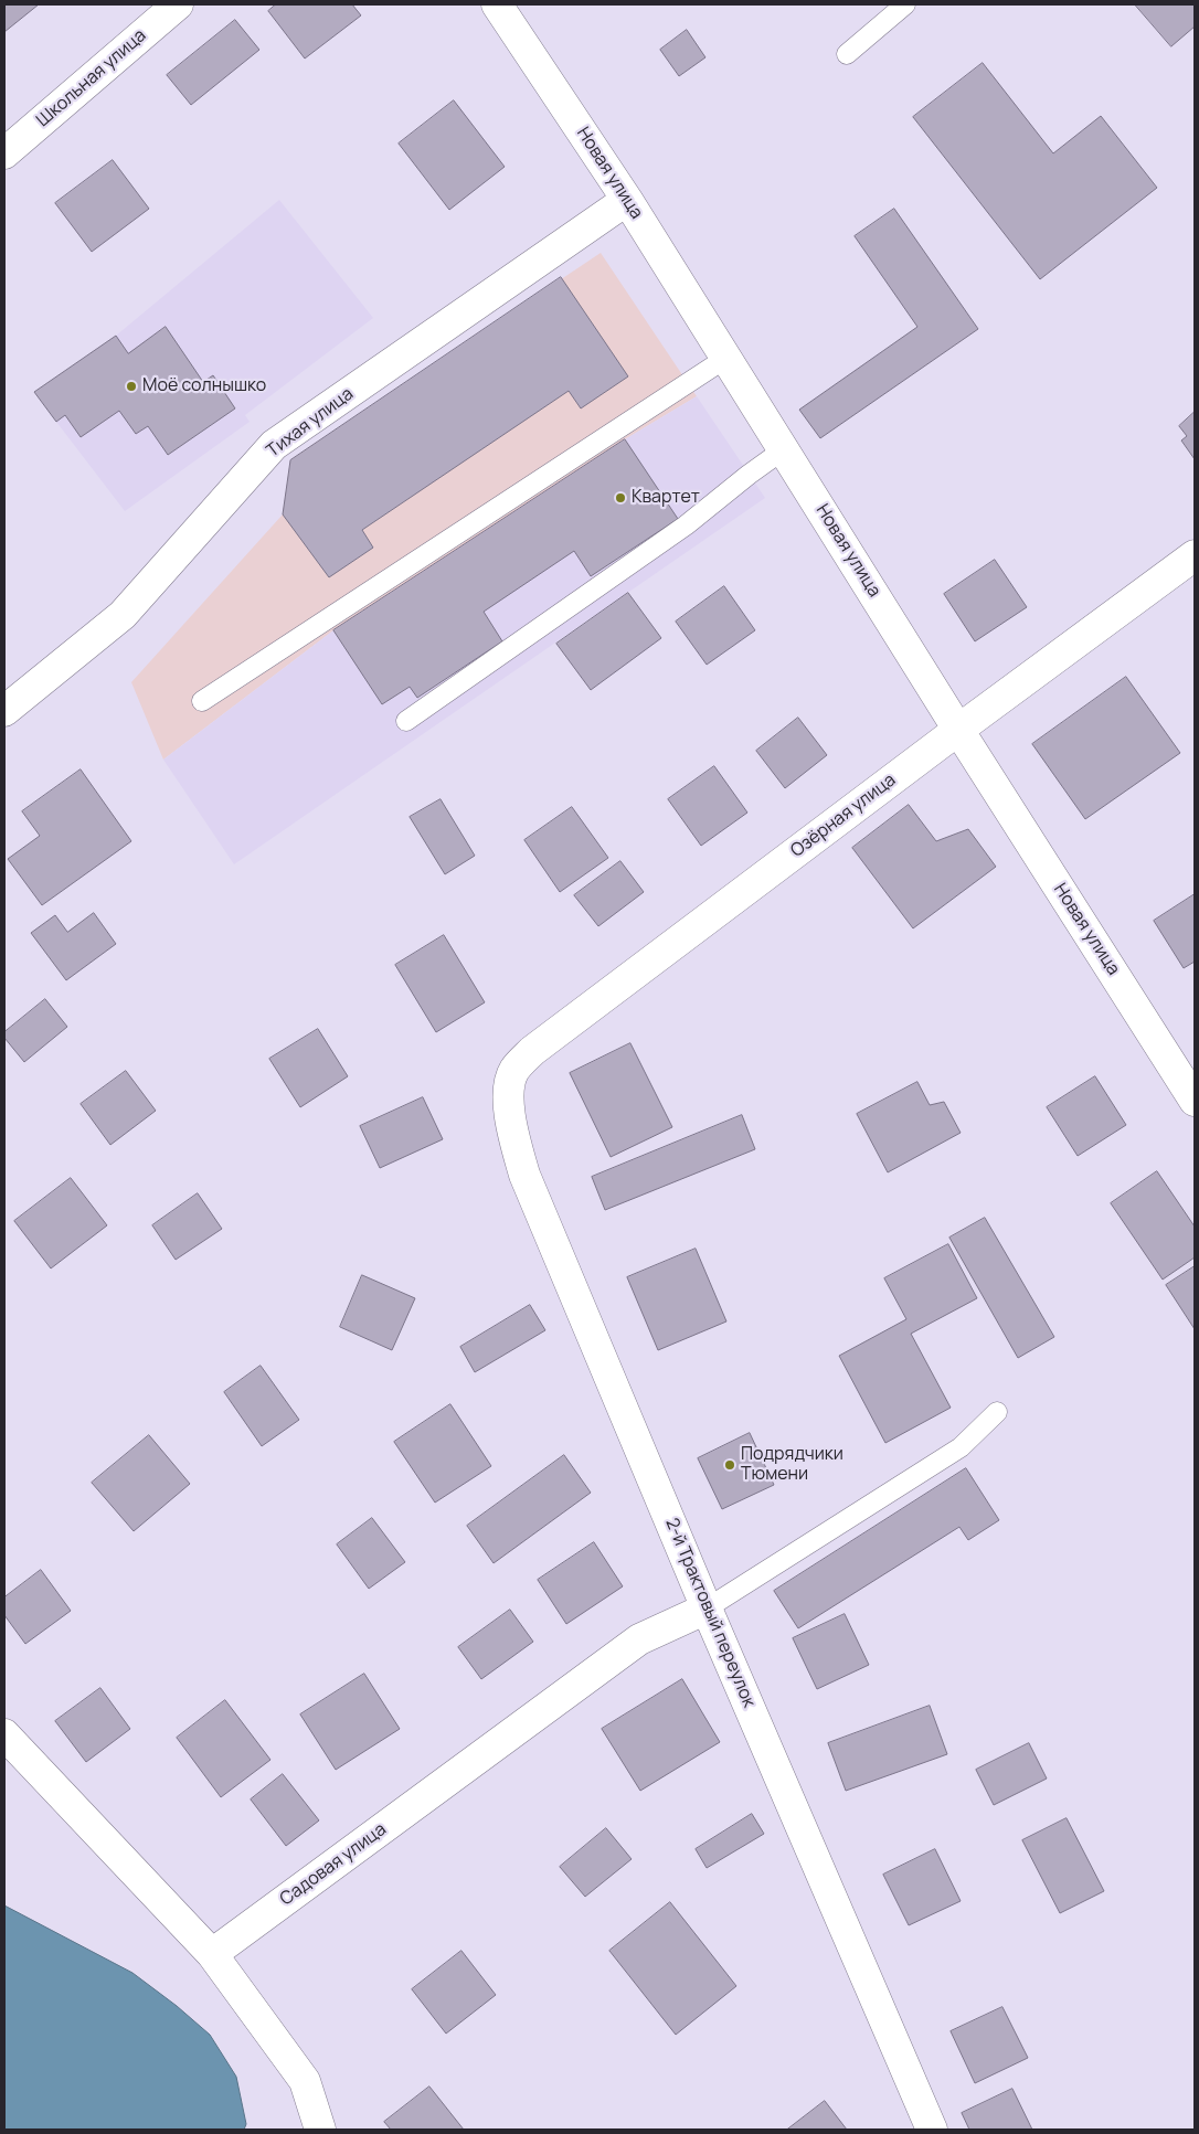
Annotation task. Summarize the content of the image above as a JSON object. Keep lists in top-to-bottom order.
{
  "streets": {
    "street": [
      "Школьная улица",
      "Новая улица",
      "Тихая улица",
      "Озёрная улица",
      "2-й Трактовый переулок",
      "Садовая улица"
    ]
  },
  "crossings": [
    ["Новая улица", "Тихая улица"],
    ["Новая улица", "Озёрная улица"],
    ["Озёрная улица", "2-й Трактовый переулок"],
    ["2-й Трактовый переулок", "Садовая улица"]
  ],
  "places": ["Моё солнышко", "Квартет", "Подрядчики Тюмени"]
}
